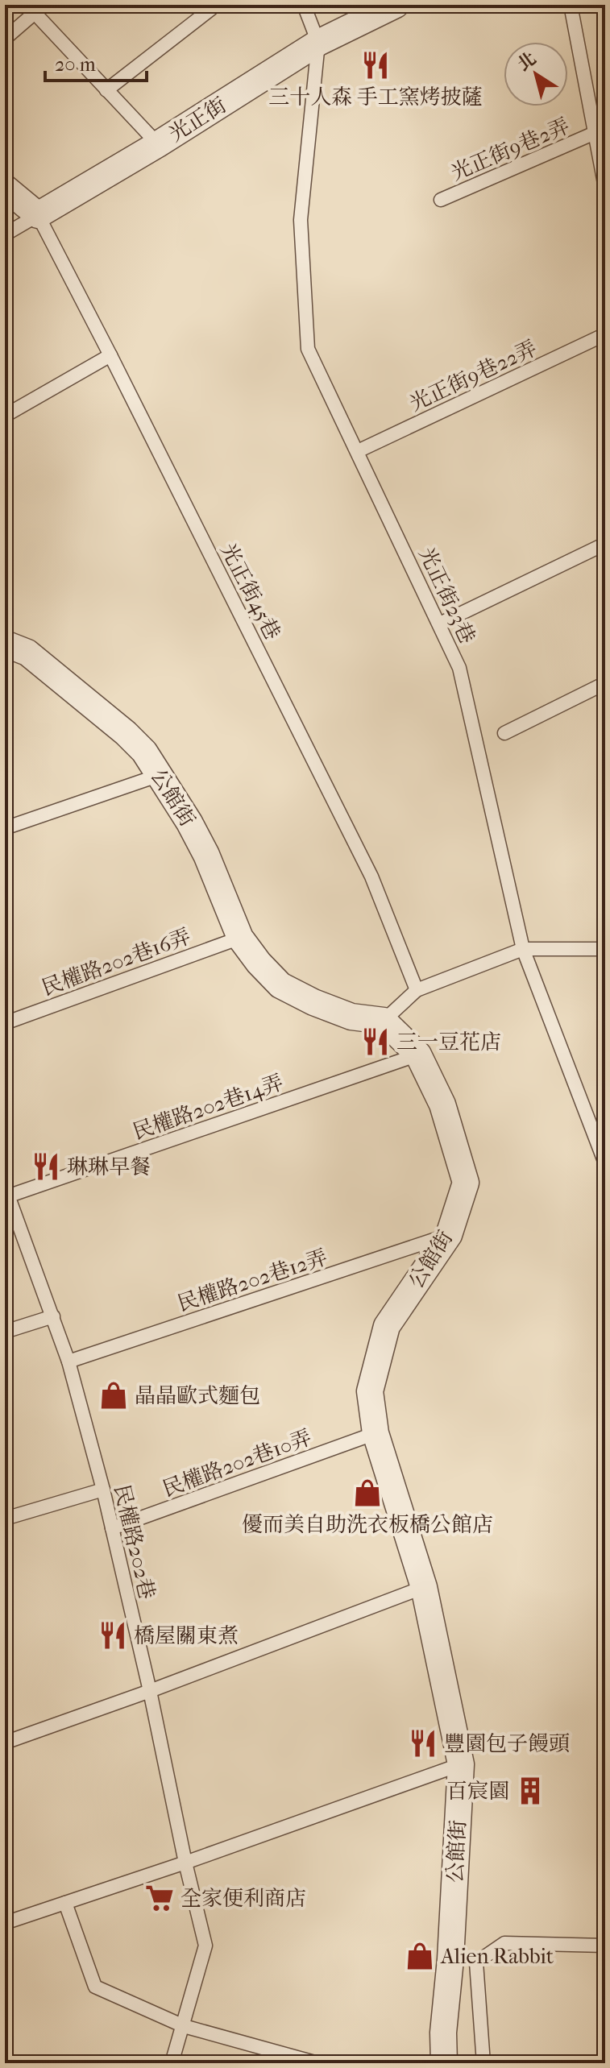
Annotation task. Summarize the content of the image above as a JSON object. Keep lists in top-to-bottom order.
{
  "streets": {
    "street": ["光正街", "公館街"],
    "lane": [
      "光正街9巷2弄",
      "光正街9巷22弄",
      "光正街45巷",
      "光正街23巷",
      "民權路202巷16弄",
      "民權路202巷14弄",
      "民權路202巷12弄",
      "民權路202巷10弄",
      "民權路202巷"
    ]
  },
  "crossings": [
    ["光正街", "光正街45巷"],
    ["光正街", "光正街23巷"],
    ["光正街9巷22弄", "光正街23巷"],
    ["公館街", "民權路202巷16弄"],
    ["公館街", "民權路202巷14弄"],
    ["公館街", "民權路202巷12弄"],
    ["公館街", "民權路202巷10弄"],
    ["民權路202巷14弄", "民權路202巷"],
    ["民權路202巷12弄", "民權路202巷"],
    ["民權路202巷10弄", "民權路202巷"]
  ],
  "places": {
    "restaurant": [
      "三十人森 手工窯烤披薩",
      "三一豆花店",
      "琳琳早餐",
      "橋屋關東煮",
      "豐園包子饅頭"
    ],
    "shop": ["晶晶歐式麵包", "優而美自助洗衣板橋公館店", "Alien Rabbit"],
    "building": ["百宸園"],
    "supermarket": ["全家便利商店"]
  },
  "scale_bar": "20 m",
  "north": "top left"
}
